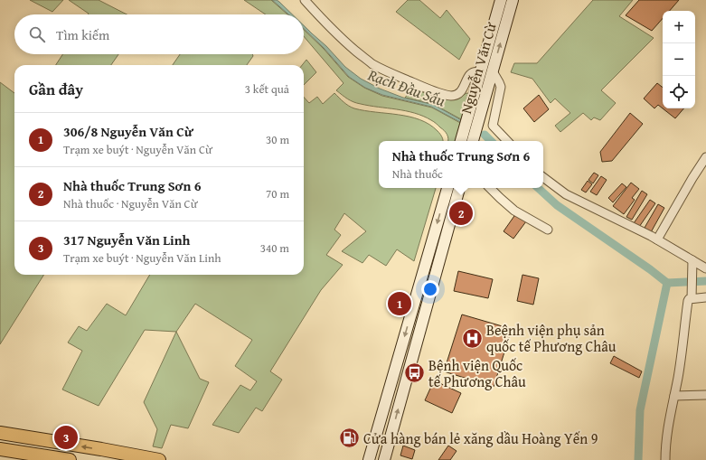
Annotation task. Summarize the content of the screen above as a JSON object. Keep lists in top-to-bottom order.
{
  "streets": {
    "main road": ["Nguyễn Văn Cừ"]
  },
  "water": ["Rạch Đầu Sấu"],
  "places": {
    "hospital": ["Beệnh viện phụ sản quốc tế Phương Châu"],
    "bus stop": ["Bệnh viện Quốc tế Phương Châu"],
    "fuel station": ["Cửa hàng bán lẻ xăng dầu Hoàng Yến 9"]
  },
  "page": {
    "map_buttons": ["+", "−"],
    "search": "Tìm kiếm",
    "heading": ["Gần đây", "3 kết quả"],
    "list": [
      {
        "mark": "1",
        "name": "306/8 Nguyễn Văn Cừ",
        "note": "Trạm xe buýt · Nguyễn Văn Cừ",
        "value": "30 m"
      },
      {
        "mark": "2",
        "name": "Nhà thuốc Trung Sơn 6",
        "note": "Nhà thuốc · Nguyễn Văn Cừ",
        "value": "70 m"
      },
      {
        "mark": "3",
        "name": "317 Nguyễn Văn Linh",
        "note": "Trạm xe buýt · Nguyễn Văn Linh",
        "value": "340 m"
      }
    ],
    "popup": ["Nhà thuốc Trung Sơn 6", "Nhà thuốc"],
    "pins": ["2", "1", "3"]
  }
}
